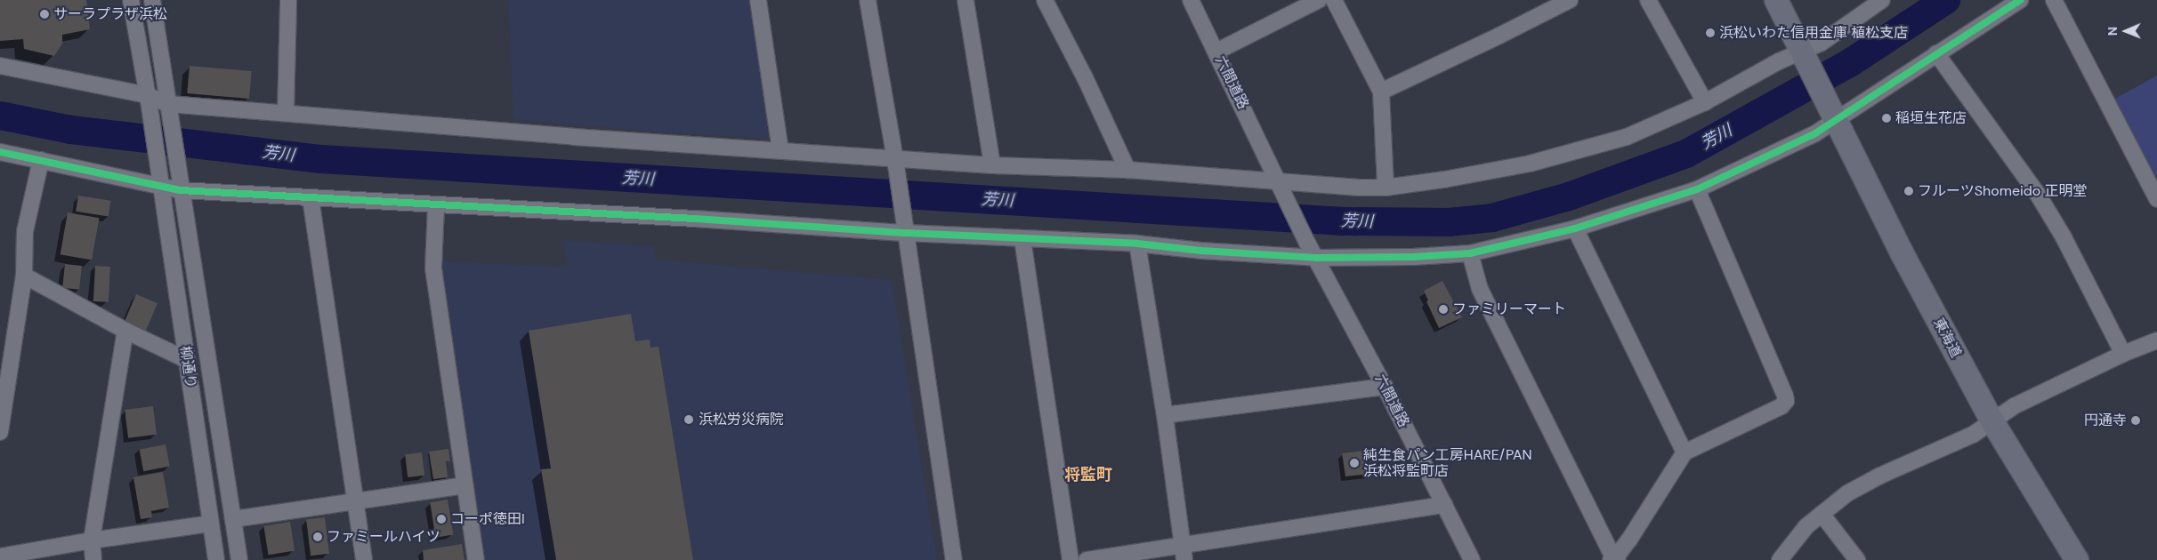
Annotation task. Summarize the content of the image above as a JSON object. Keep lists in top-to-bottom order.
{
  "streets": {
    "highway": ["東海道"],
    "street": ["六間道路", "柳通り"]
  },
  "districts": ["将監町"],
  "water": ["芳川"],
  "places": [
    "サーラプラザ浜松",
    "浜松いわた信用金庫 植松支店",
    "稲垣生花店",
    "フルーツShomeido 正明堂",
    "ファミリーマート",
    "浜松労災病院",
    "円通寺",
    "純生食パン工房HARE/PAN 浜松将監町店",
    "コーポ徳田I",
    "ファミールハイツ"
  ],
  "north": "left"
}
